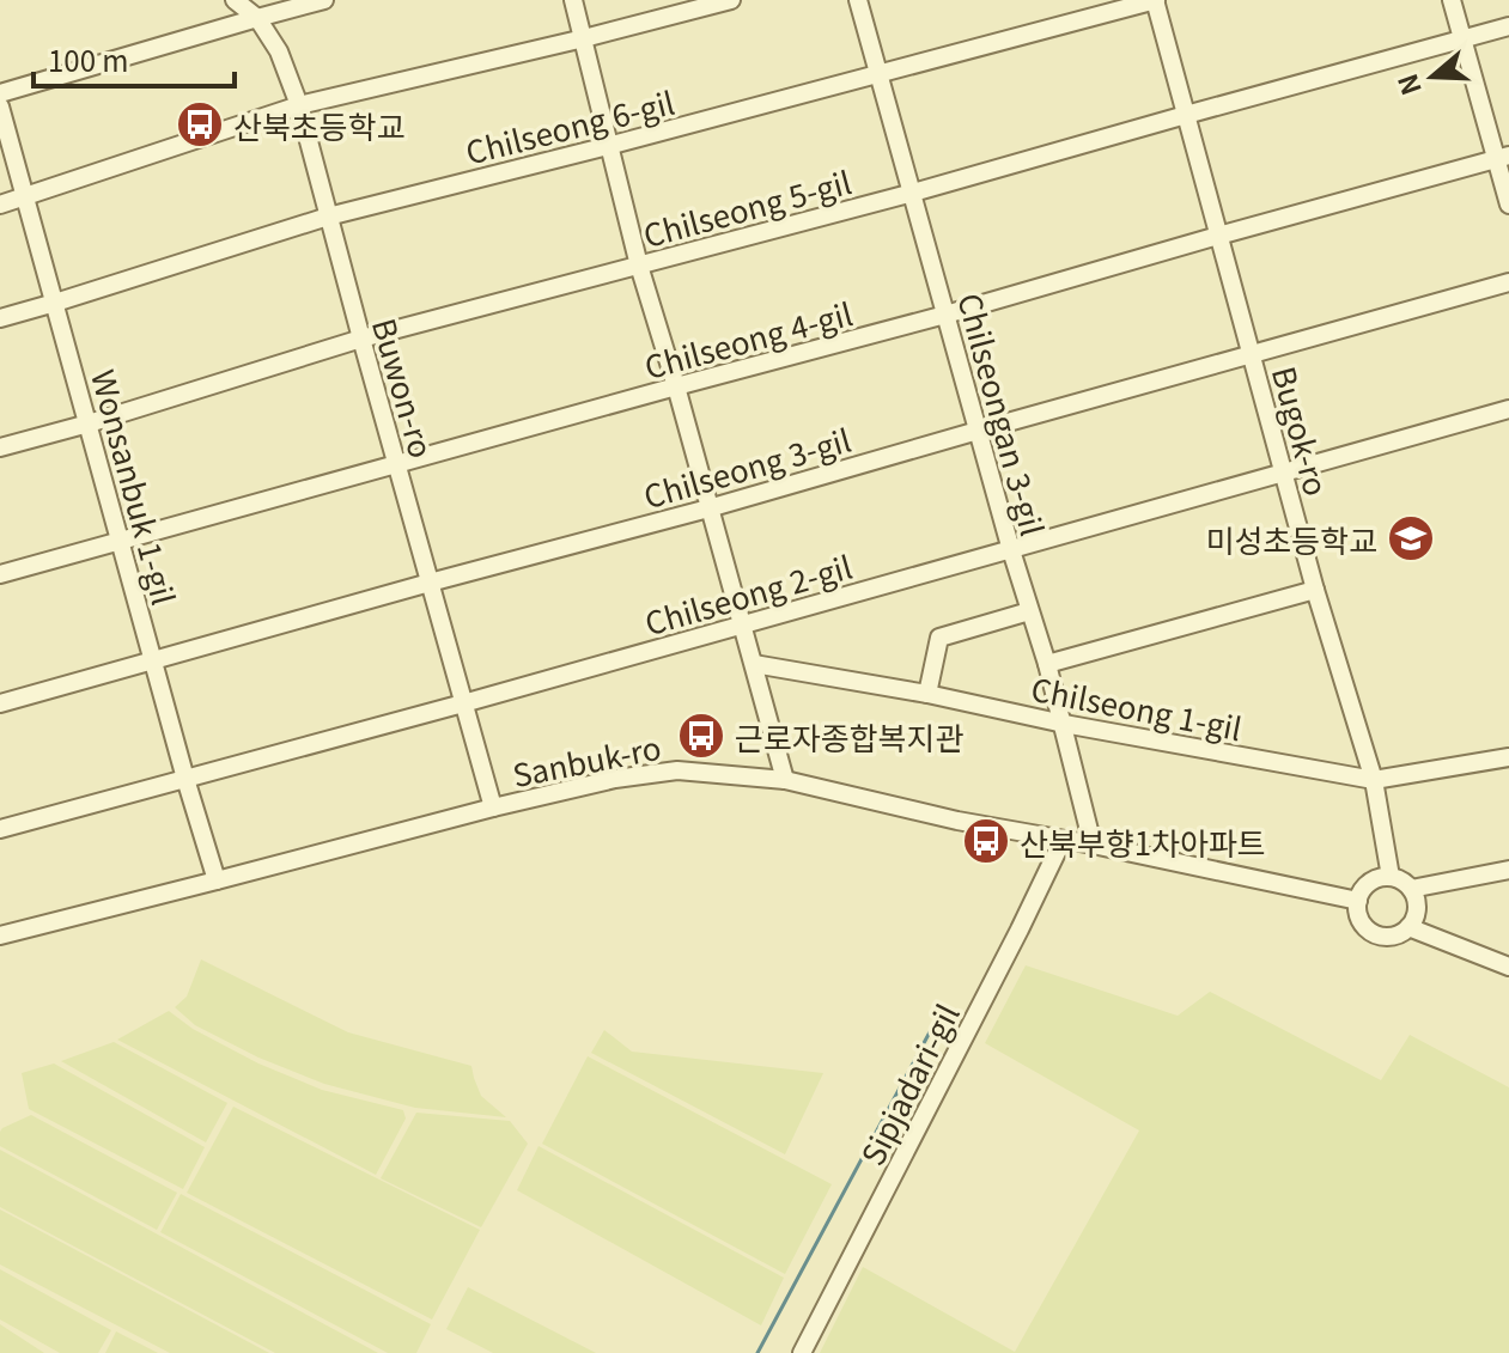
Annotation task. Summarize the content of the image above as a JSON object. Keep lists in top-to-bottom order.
{
  "streets": {
    "street": [
      "Chilseong 6-gil",
      "Chilseong 5-gil",
      "Chilseong 4-gil",
      "Buwon-ro",
      "Chilseongan 3-gil",
      "Bugok-ro",
      "Chilseong 3-gil",
      "Wonsanbuk 1-gil",
      "Chilseong 2-gil",
      "Chilseong 1-gil",
      "Sanbuk-ro",
      "Sipjadari-gil"
    ]
  },
  "crossings": [
    ["Chilseong 6-gil", "Buwon-ro"],
    ["Chilseong 6-gil", "Chilseongan 3-gil"],
    ["Chilseong 6-gil", "Bugok-ro"],
    ["Chilseong 6-gil", "Wonsanbuk 1-gil"],
    ["Chilseong 5-gil", "Buwon-ro"],
    ["Chilseong 5-gil", "Chilseongan 3-gil"],
    ["Chilseong 5-gil", "Bugok-ro"],
    ["Chilseong 5-gil", "Wonsanbuk 1-gil"],
    ["Chilseong 4-gil", "Buwon-ro"],
    ["Chilseong 4-gil", "Chilseongan 3-gil"],
    ["Chilseong 4-gil", "Bugok-ro"],
    ["Chilseong 4-gil", "Wonsanbuk 1-gil"],
    ["Buwon-ro", "Chilseong 3-gil"],
    ["Buwon-ro", "Chilseong 2-gil"],
    ["Buwon-ro", "Sanbuk-ro"],
    ["Chilseongan 3-gil", "Chilseong 3-gil"],
    ["Chilseongan 3-gil", "Chilseong 2-gil"],
    ["Chilseongan 3-gil", "Chilseong 1-gil"],
    ["Chilseongan 3-gil", "Sanbuk-ro"],
    ["Bugok-ro", "Chilseong 3-gil"],
    ["Bugok-ro", "Chilseong 2-gil"],
    ["Bugok-ro", "Chilseong 1-gil"],
    ["Bugok-ro", "Sanbuk-ro"],
    ["Chilseong 3-gil", "Wonsanbuk 1-gil"],
    ["Wonsanbuk 1-gil", "Chilseong 2-gil"],
    ["Wonsanbuk 1-gil", "Sanbuk-ro"],
    ["Sanbuk-ro", "Sipjadari-gil"]
  ],
  "places": {
    "bus stop": ["산북초등학교", "근로자종합복지관", "산북부향1차아파트"],
    "school or university": ["미성초등학교"]
  },
  "scale_bar": "100 m",
  "north": "left"
}
